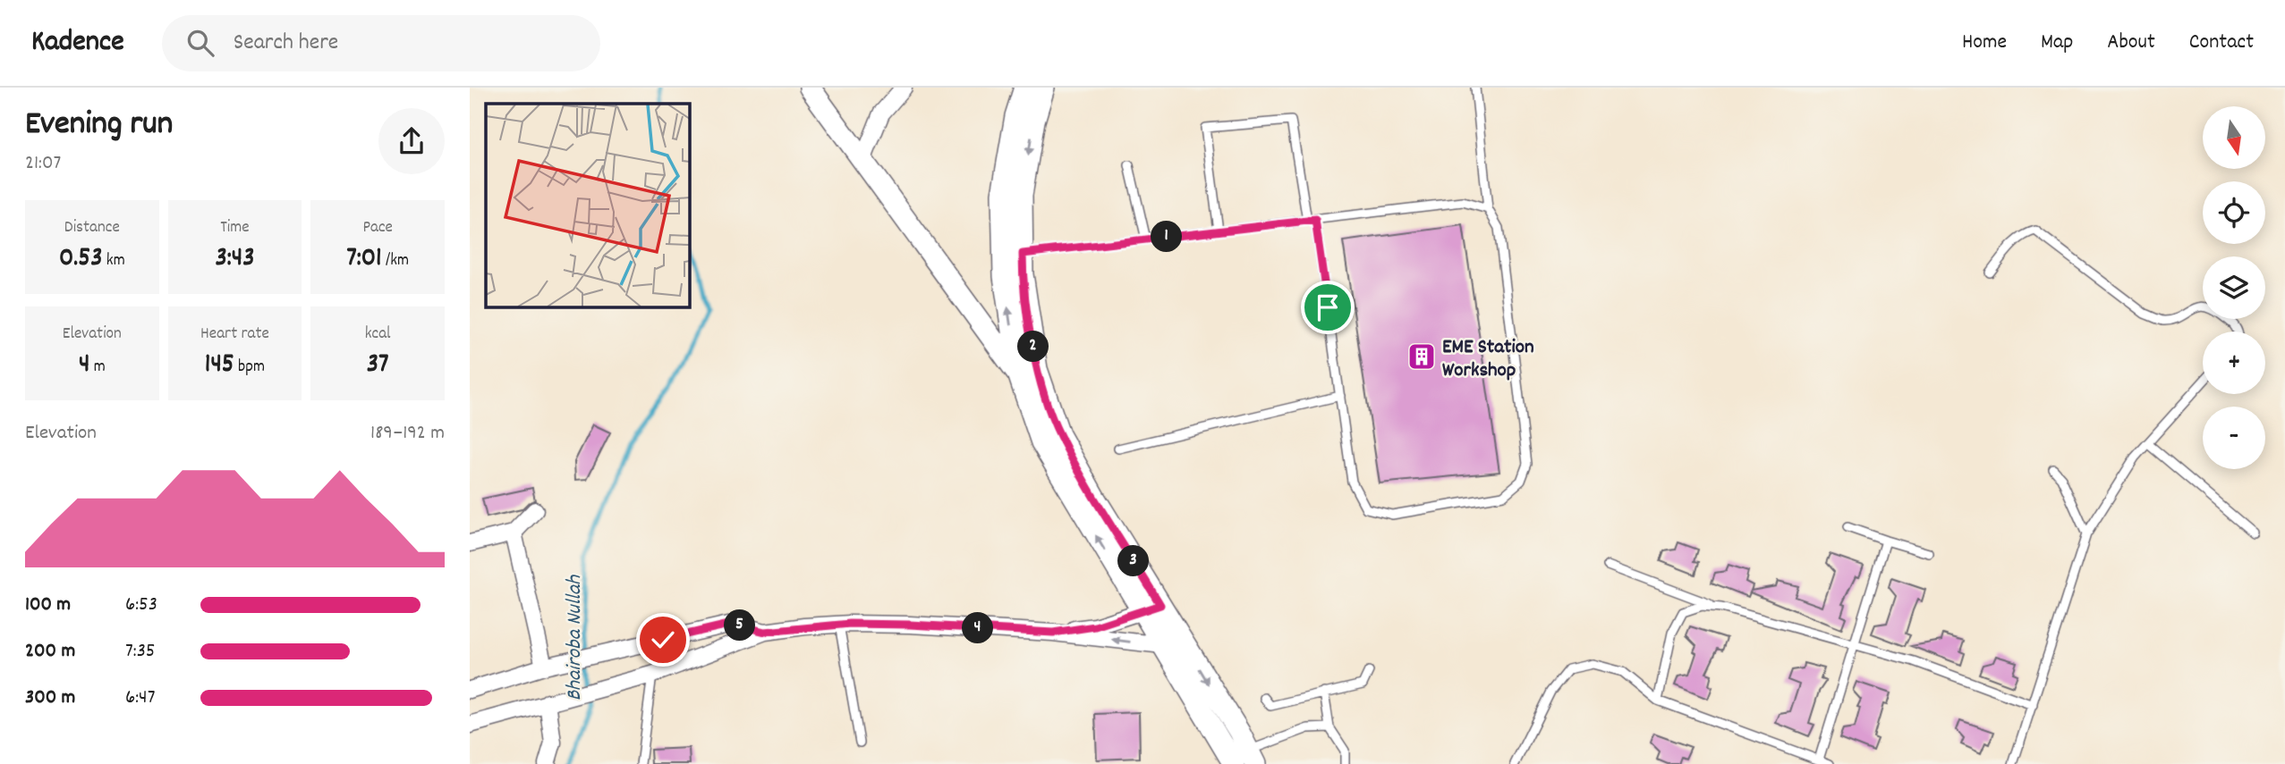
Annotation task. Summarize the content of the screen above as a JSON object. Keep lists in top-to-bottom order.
{
  "water": ["Bhairoba Nullah"],
  "places": {
    "building": ["EME Station Workshop"]
  },
  "north": "bottom",
  "page": {
    "header": "Kadence",
    "search": "Search here",
    "nav": [
      "Home",
      "Map",
      "About",
      "Contact"
    ],
    "heading": ["Evening run", "21:07"],
    "map_buttons": ["+", "−"],
    "stats": [
      ["Distance", "0.53 km"],
      ["Time", "3:43"],
      ["Pace", "7:01 /km"],
      ["Elevation", "4 m"],
      ["Heart rate", "145 bpm"],
      ["kcal", "37"]
    ],
    "pins": [
      "1",
      "2",
      "3",
      "5",
      "4"
    ],
    "chart": ["Elevation", "189–192 m"],
    "list": [
      {
        "name": "100 m",
        "note": "6:53"
      },
      {
        "name": "200 m",
        "note": "7:35"
      },
      {
        "name": "300 m",
        "note": "6:47"
      }
    ]
  }
}
